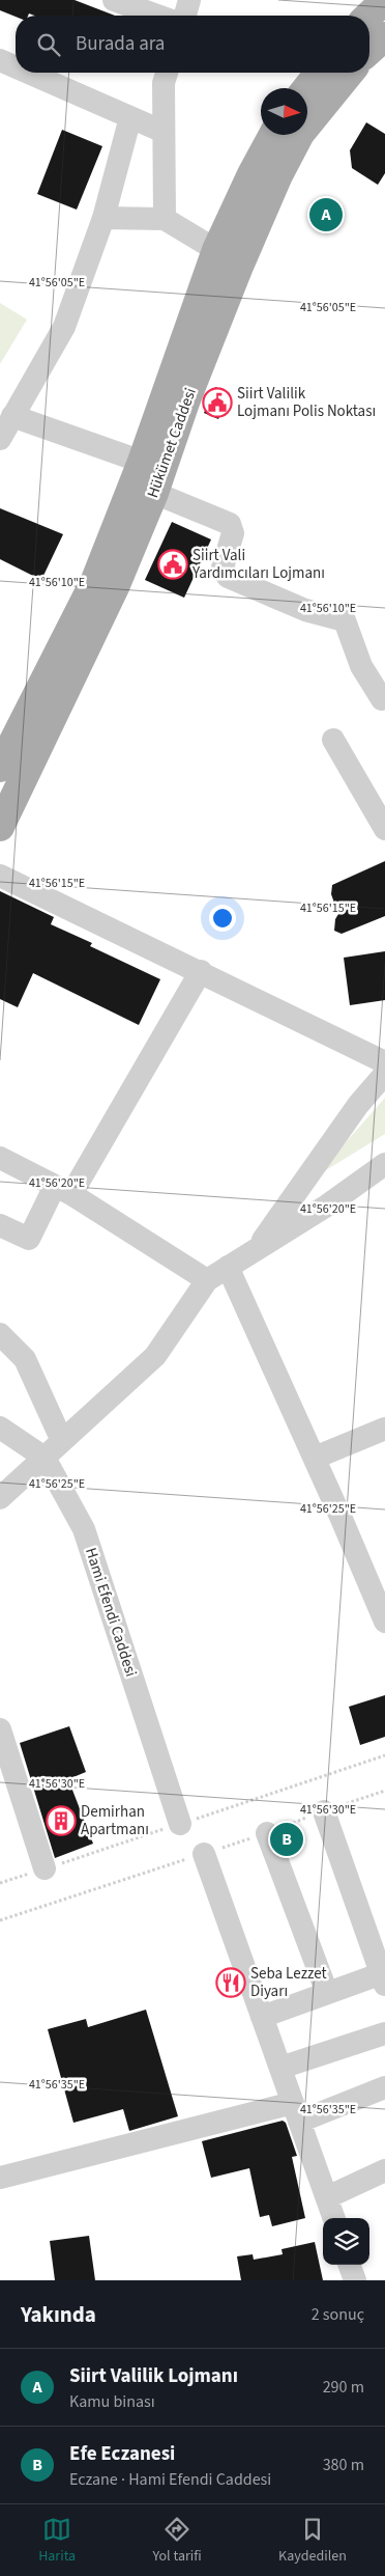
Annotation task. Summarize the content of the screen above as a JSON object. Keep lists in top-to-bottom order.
{
  "streets": {
    "main road": ["Hükümet Caddesi"],
    "street": ["Hami Efendi Caddesi"]
  },
  "places": {
    "public building": ["Siirt Valilik Lojmanı Polis Noktası", "Siirt Vali Yardımcıları Lojmanı"],
    "building": ["Demirhan Apartmanı"],
    "restaurant": ["Seba Lezzet Diyarı"]
  },
  "north": "right",
  "page": {
    "search": "Burada ara",
    "pins": ["A", "B"],
    "heading": ["Yakında", "2 sonuç"],
    "list": [
      {
        "mark": "A",
        "name": "Siirt Valilik Lojmanı",
        "note": "Kamu binası",
        "value": "290 m"
      },
      {
        "mark": "B",
        "name": "Efe Eczanesi",
        "note": "Eczane · Hami Efendi Caddesi",
        "value": "380 m"
      }
    ],
    "nav": ["Harita", "Yol tarifi", "Kaydedilen"]
  },
  "coordinates": [
    "41°56'05\"E",
    "41°56'10\"E",
    "41°56'15\"E",
    "41°56'20\"E",
    "41°56'25\"E",
    "41°56'30\"E",
    "41°56'35\"E"
  ]
}
